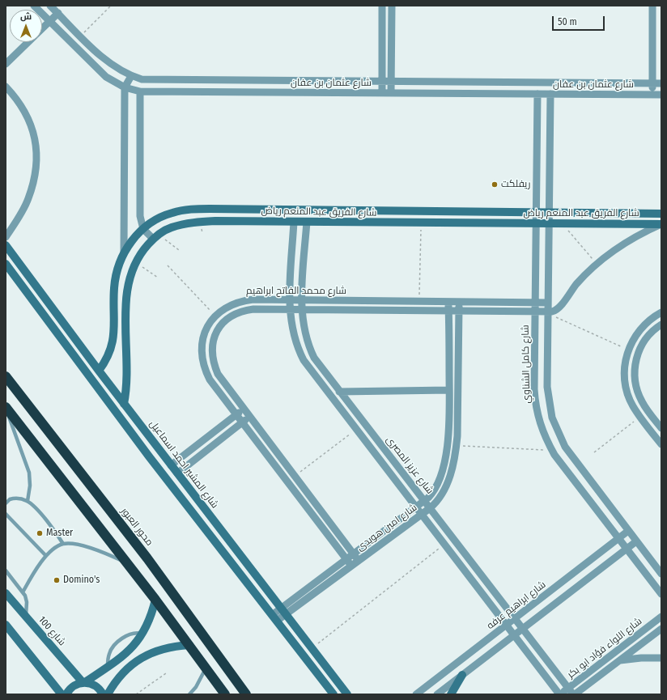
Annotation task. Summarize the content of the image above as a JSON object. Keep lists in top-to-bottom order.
{
  "streets": {
    "highway": ["محور العبور"],
    "street": [
      "شارع عثمان بن عفان",
      "شارع الفريق عبد المنعم رياض",
      "شارع محمد الفاتح ابراهيم",
      "شارع كامل الشناوي",
      "شارع المشير احمد اسماعيل",
      "شارع عزيز المصرى",
      "شارع امين هويدى",
      "شارع ابراهيم عرفه",
      "شارع 100",
      "شارع اللواء فؤاد ابو بكر"
    ]
  },
  "crossings": [
    ["شارع عثمان بن عفان", "شارع كامل الشناوي"],
    ["شارع الفريق عبد المنعم رياض", "شارع كامل الشناوي"],
    ["شارع الفريق عبد المنعم رياض", "شارع المشير احمد اسماعيل"],
    ["شارع الفريق عبد المنعم رياض", "شارع عزيز المصرى"],
    ["شارع محمد الفاتح ابراهيم", "شارع كامل الشناوي"],
    ["شارع محمد الفاتح ابراهيم", "شارع عزيز المصرى"],
    ["شارع محمد الفاتح ابراهيم", "شارع امين هويدى"],
    ["شارع كامل الشناوي", "شارع ابراهيم عرفه"],
    ["شارع المشير احمد اسماعيل", "شارع امين هويدى"],
    ["شارع عزيز المصرى", "شارع امين هويدى"],
    ["شارع عزيز المصرى", "شارع ابراهيم عرفه"],
    ["شارع عزيز المصرى", "شارع اللواء فؤاد ابو بكر"]
  ],
  "places": ["ريفلكت", "Master", "Domino's"],
  "scale_bar": "50 m",
  "north": "top"
}
